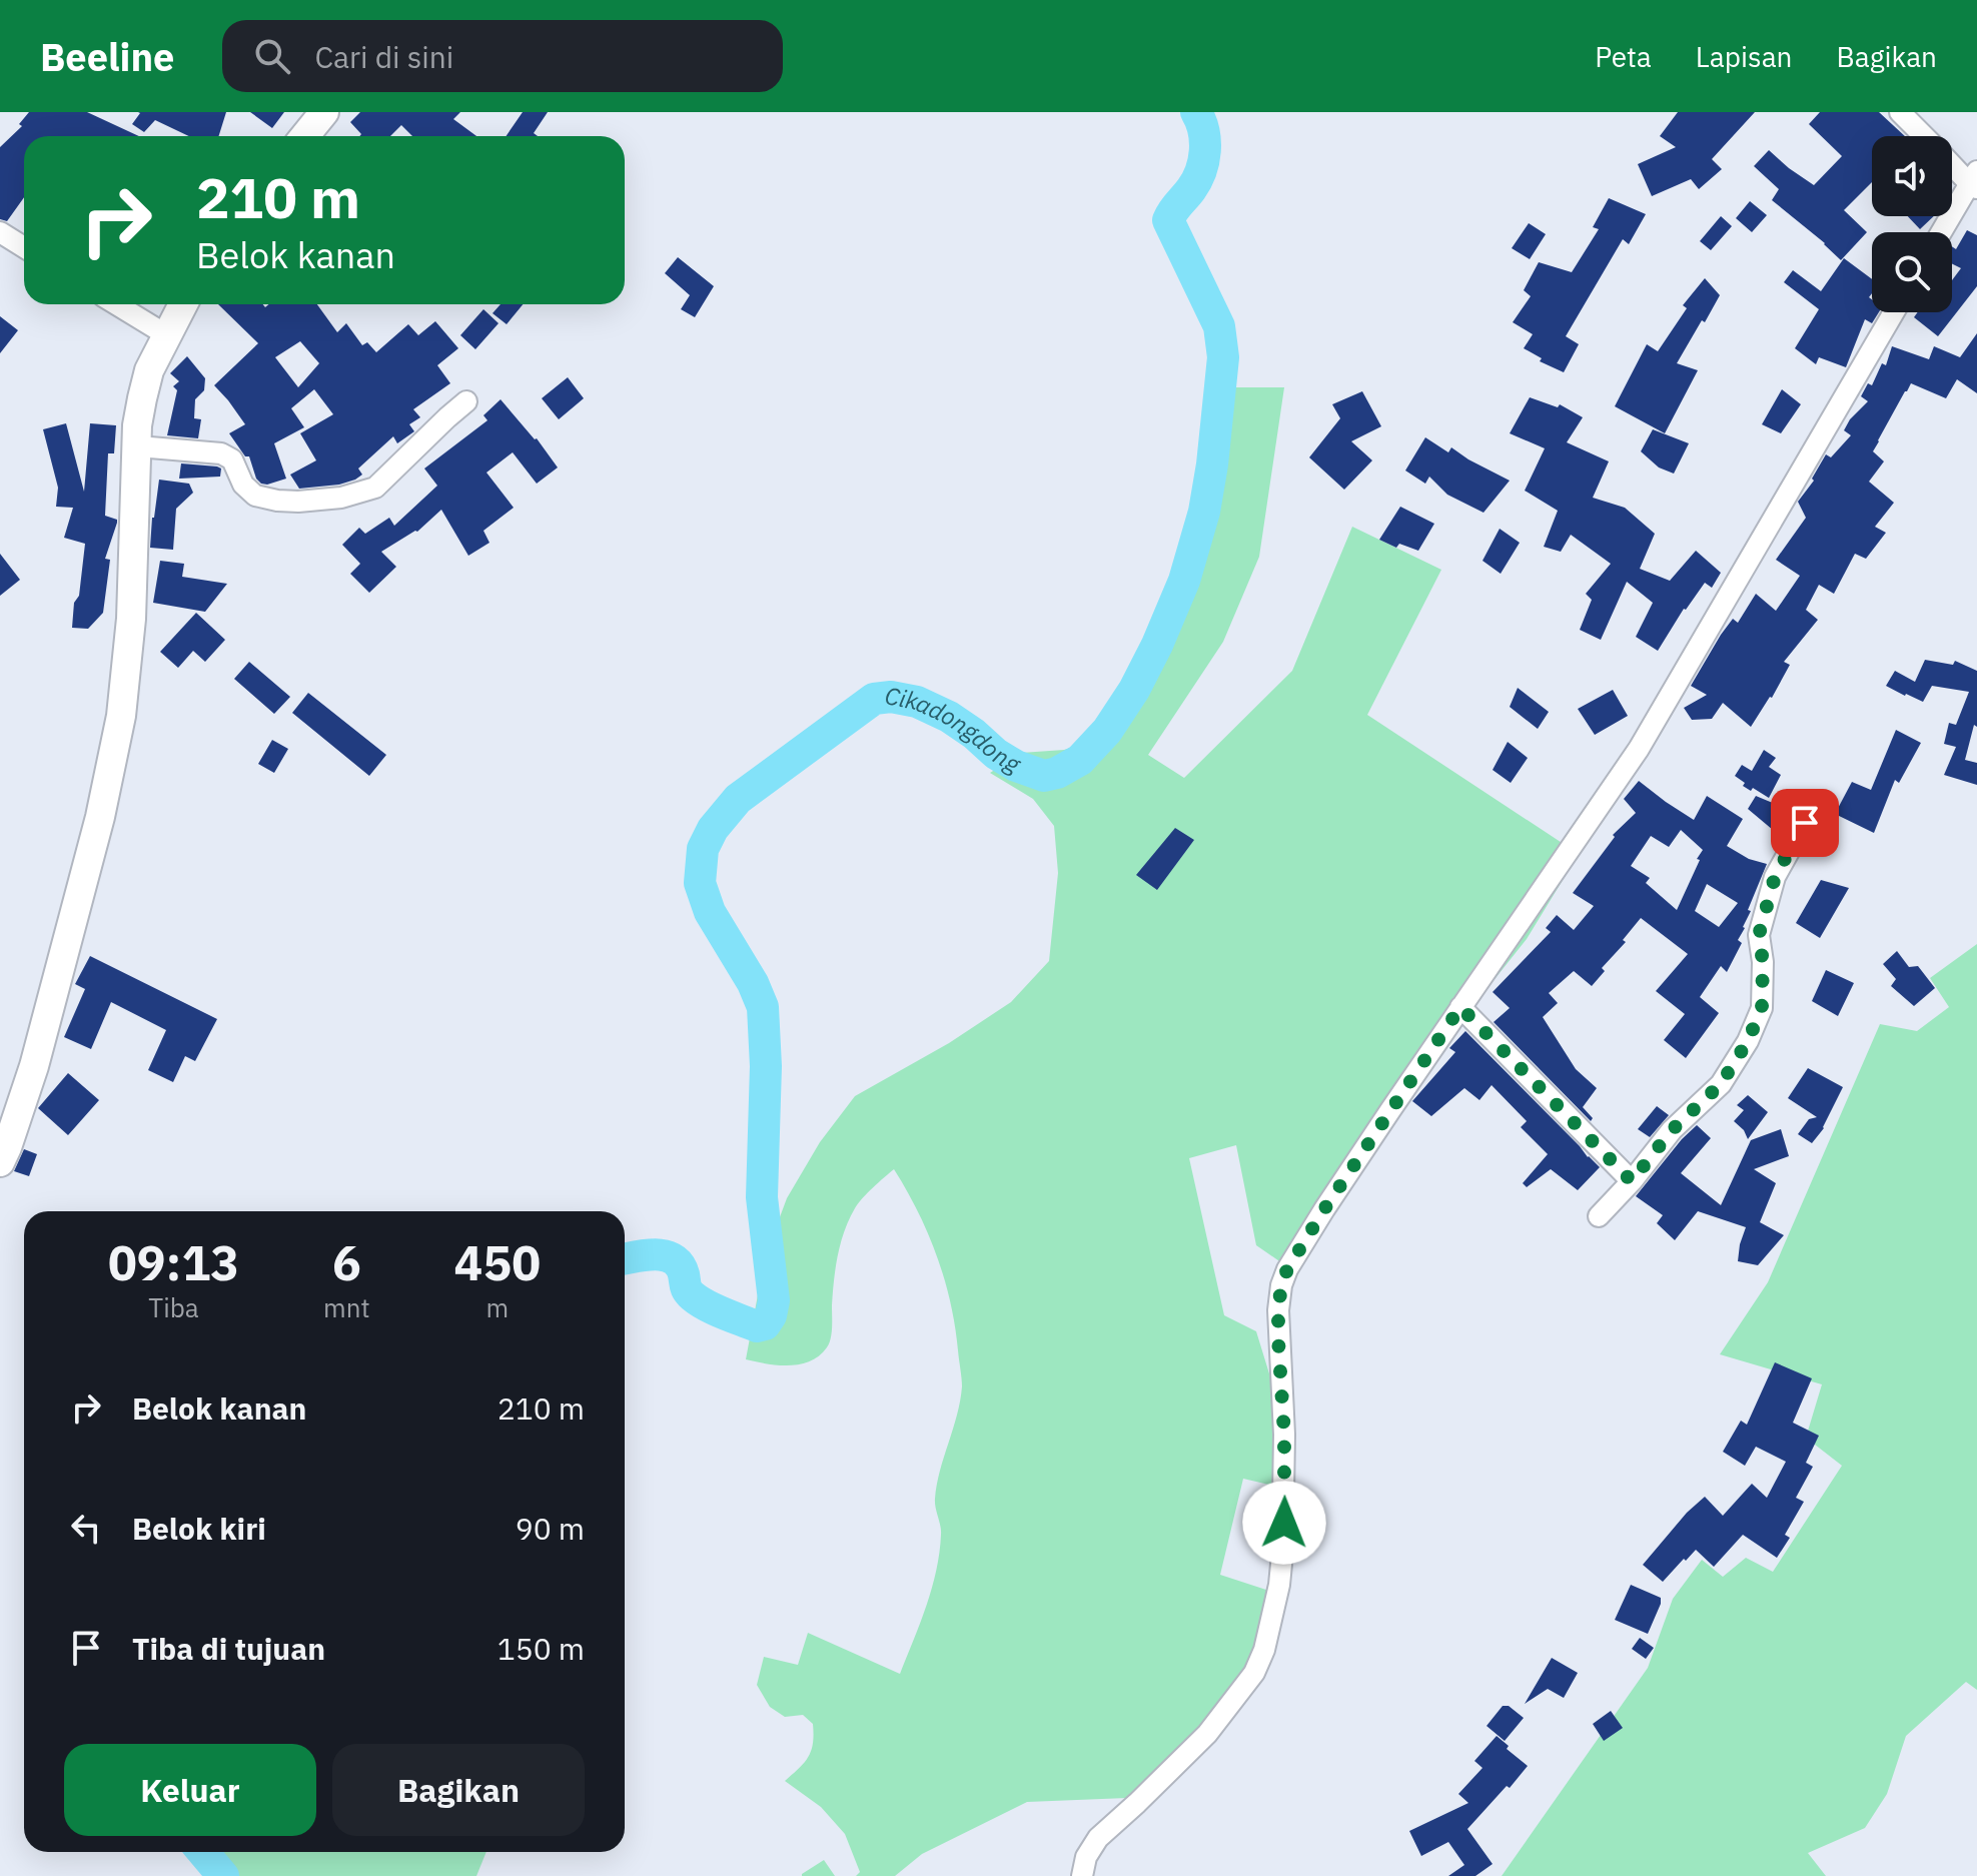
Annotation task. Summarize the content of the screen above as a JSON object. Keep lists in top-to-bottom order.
{
  "water": ["Cikadongdong"],
  "page": {
    "header": "Beeline",
    "search": "Cari di sini",
    "nav": ["Peta", "Lapisan", "Bagikan"],
    "turn": ["210 m", "Belok kanan"],
    "eta": [
      "09:13",
      "Tiba",
      "6",
      "mnt",
      "450",
      "m"
    ],
    "list": [
      {
        "name": "Belok kanan",
        "value": "210 m"
      },
      {
        "name": "Belok kiri",
        "value": "90 m"
      },
      {
        "name": "Tiba di tujuan",
        "value": "150 m"
      }
    ],
    "buttons": ["Keluar", "Bagikan"]
  }
}
